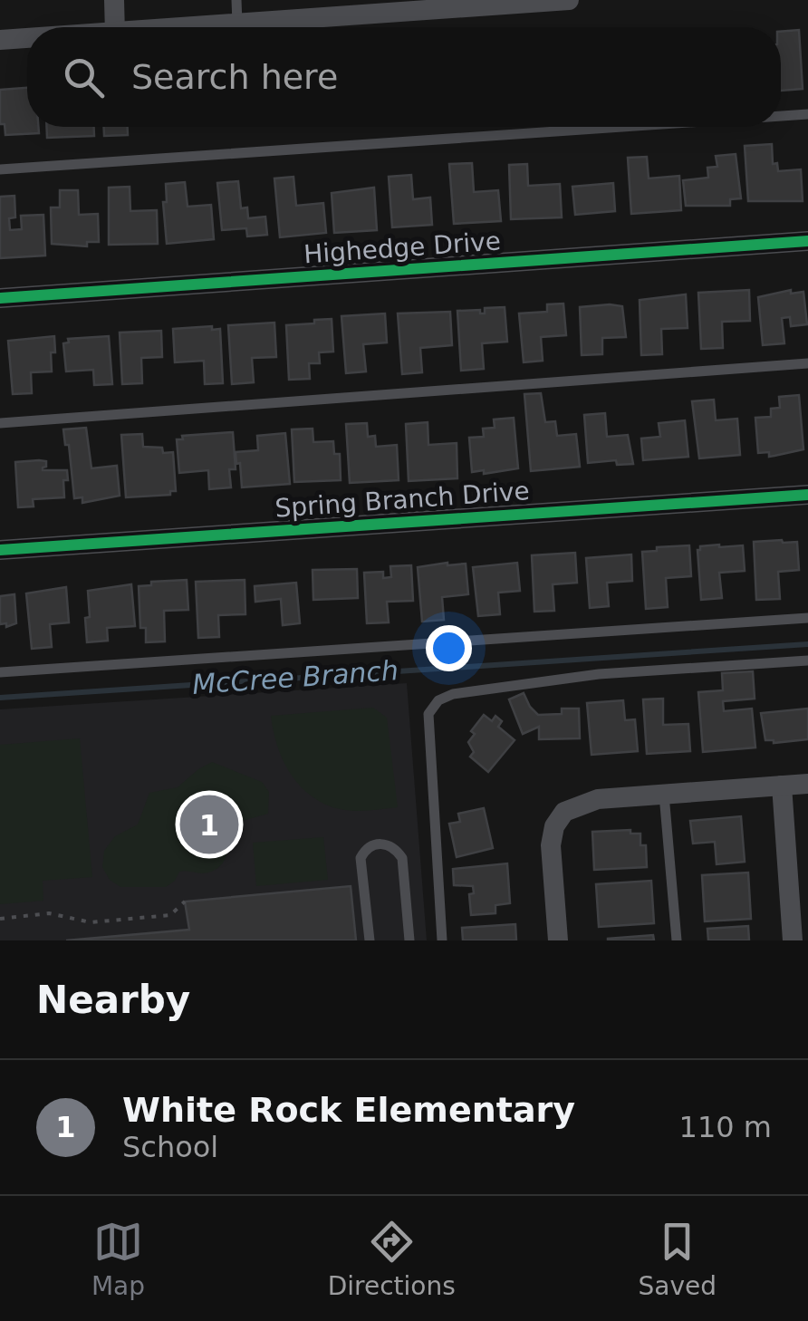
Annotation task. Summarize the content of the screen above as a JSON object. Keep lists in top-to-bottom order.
{
  "streets": {
    "street": ["Highedge Drive", "Spring Branch Drive"]
  },
  "water": ["McCree Branch"],
  "page": {
    "search": "Search here",
    "pins": "1",
    "heading": "Nearby",
    "list": [
      {
        "mark": "1",
        "name": "White Rock Elementary",
        "note": "School",
        "value": "110 m"
      }
    ],
    "nav": ["Map", "Directions", "Saved"]
  }
}
